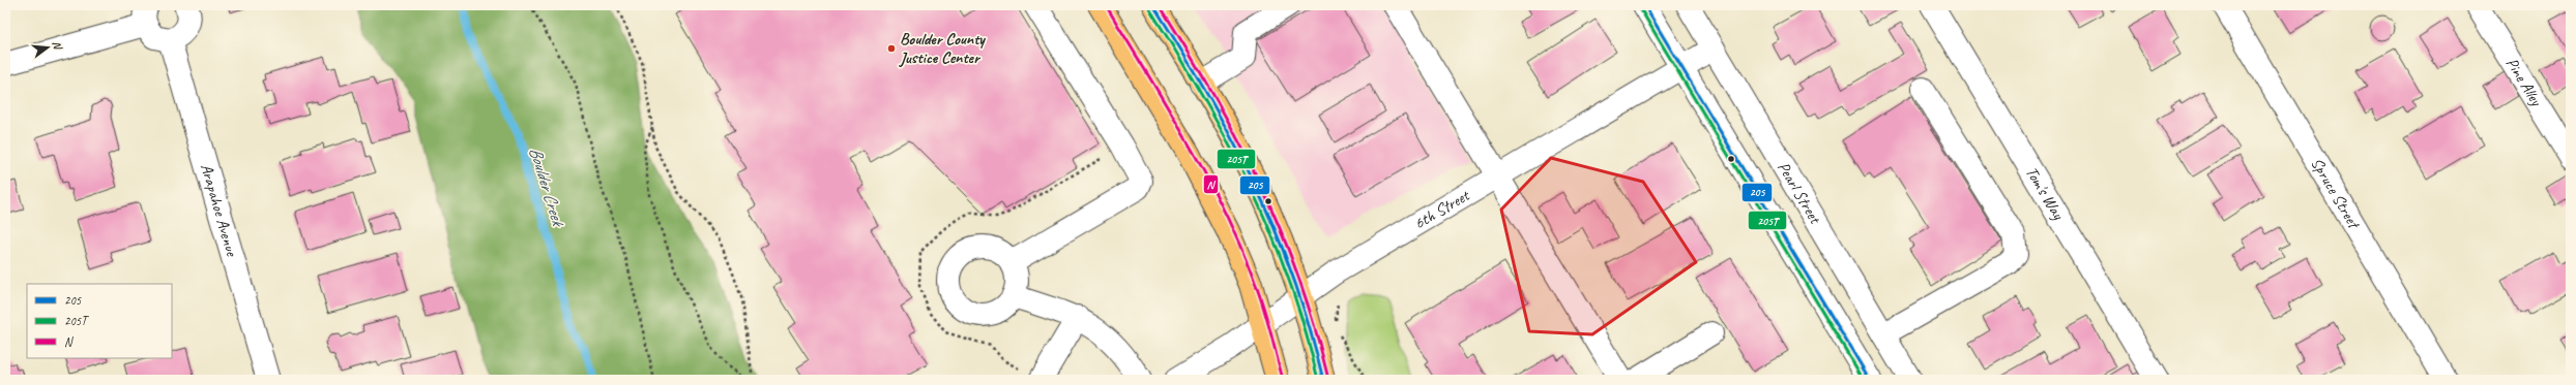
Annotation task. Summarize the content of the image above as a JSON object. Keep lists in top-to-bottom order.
{
  "streets": {
    "street": [
      "Pine Alley",
      "Pearl Street",
      "Spruce Street",
      "Tom's Way",
      "6th Street",
      "Arapahoe Avenue"
    ]
  },
  "crossings": [
    ["Pearl Street", "6th Street"]
  ],
  "water": ["Boulder Creek"],
  "places": ["Boulder County Justice Center"],
  "lines": ["transit line 205", "transit line N", "transit line 205T"],
  "legend": ["205", "205T", "N"],
  "north": "right"
}
